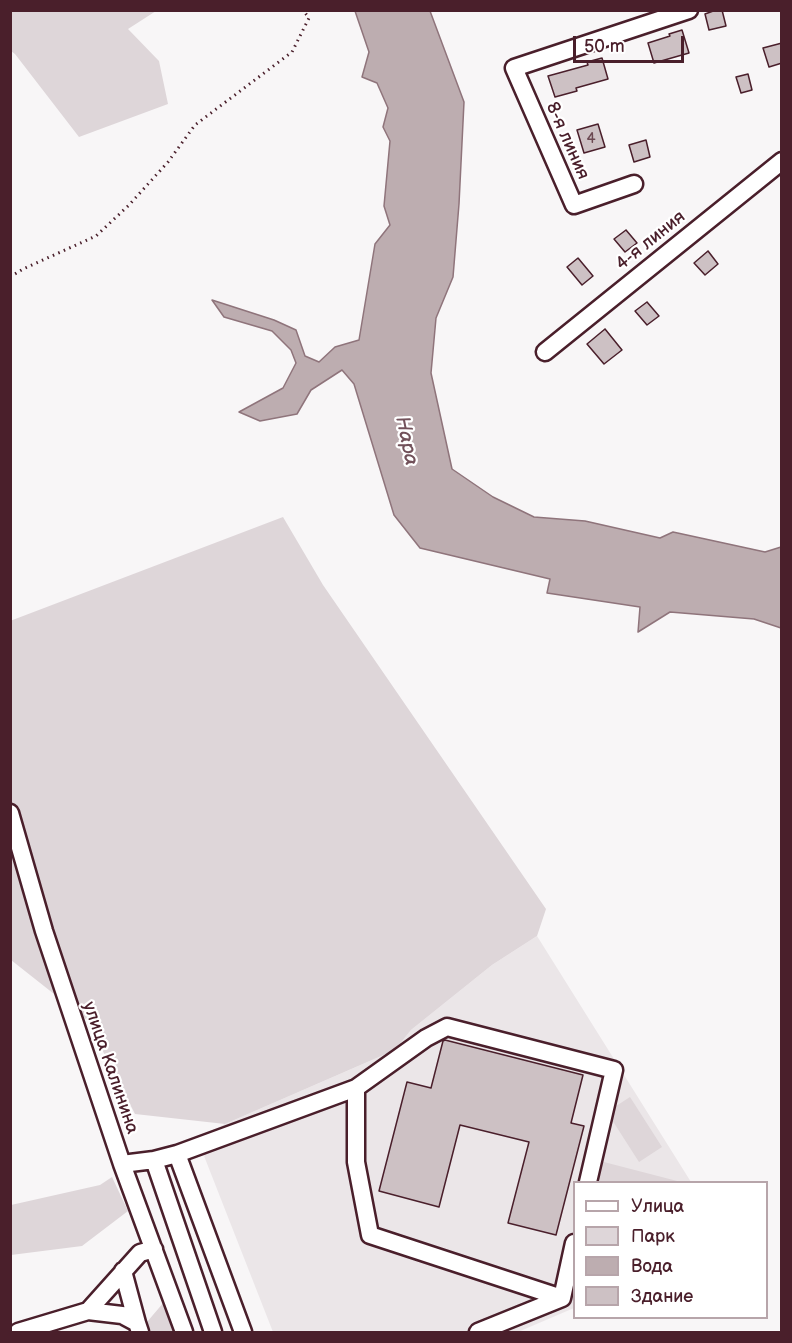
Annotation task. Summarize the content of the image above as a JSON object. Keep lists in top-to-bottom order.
{
  "streets": {
    "street": ["8-я линия", "4-я линия", "улица Калинина"]
  },
  "water": ["Нара"],
  "house_numbers": ["4"],
  "legend": [
    "Улица",
    "Парк",
    "Вода",
    "Здание"
  ],
  "scale_bar": "50 m"
}
